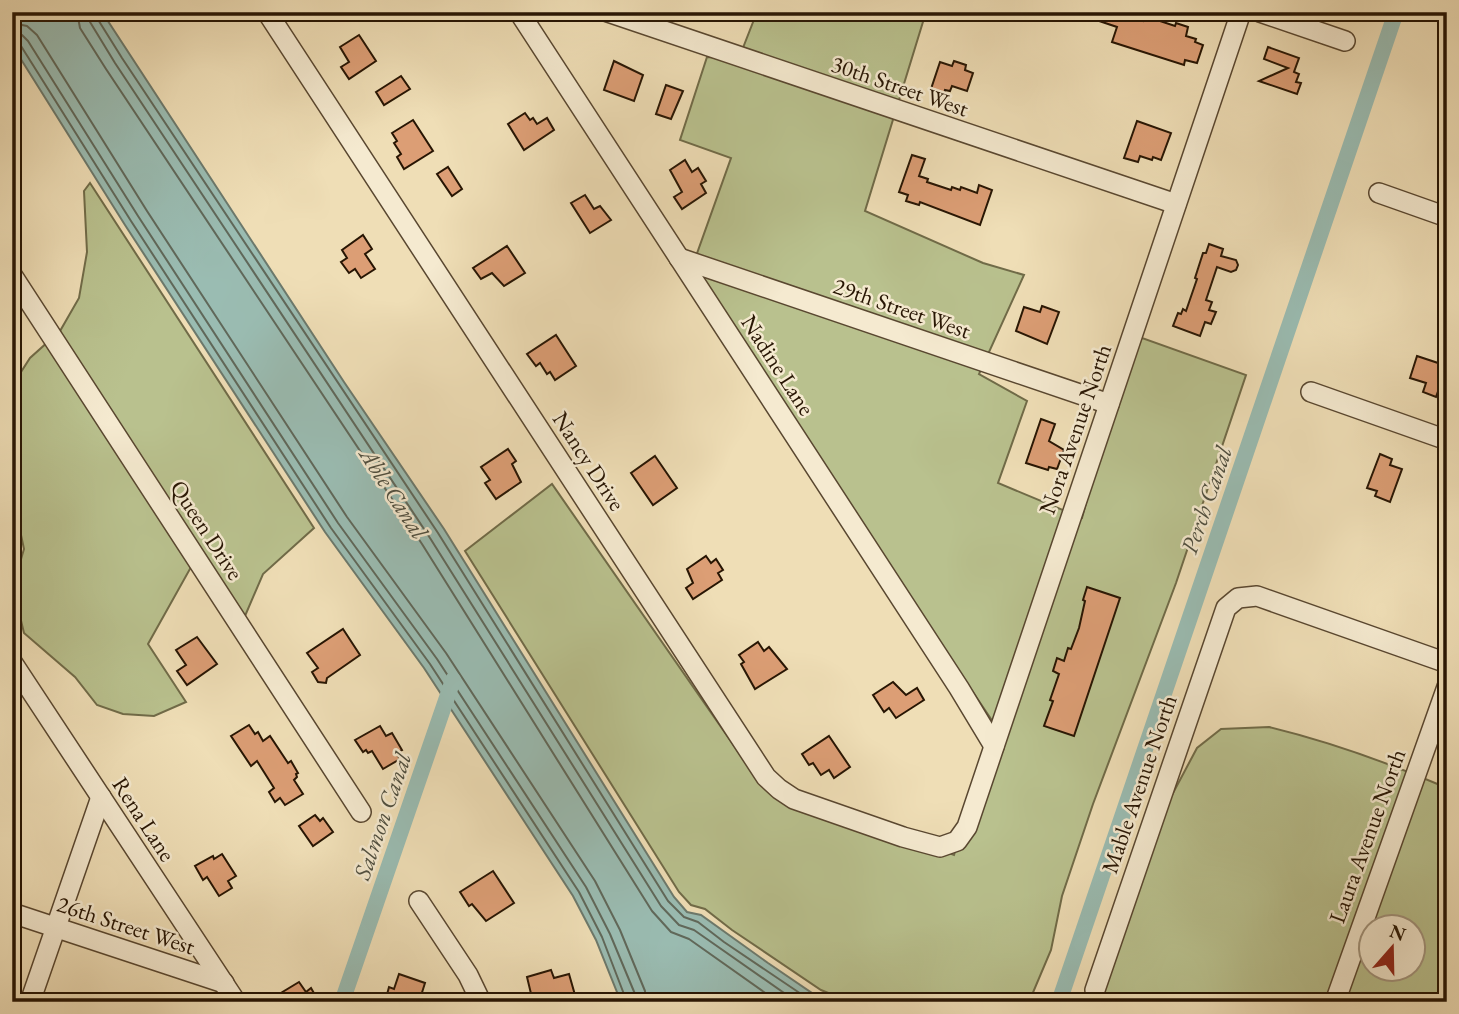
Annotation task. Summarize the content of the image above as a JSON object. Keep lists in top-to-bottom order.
{
  "streets": {
    "street": [
      "30th Street West",
      "29th Street West",
      "Nadine Lane",
      "Nora Avenue North",
      "Nancy Drive",
      "Queen Drive",
      "Mable Avenue North",
      "Rena Lane",
      "Laura Avenue North",
      "26th Street West"
    ]
  },
  "crossings": [
    ["30th Street West", "Nora Avenue North"],
    ["29th Street West", "Nadine Lane"],
    ["29th Street West", "Nora Avenue North"],
    ["Nadine Lane", "Nora Avenue North"],
    ["Nora Avenue North", "Nancy Drive"],
    ["Rena Lane", "26th Street West"]
  ],
  "water": ["Able Canal", "Perch Canal", "Salmon Canal"],
  "north": "top"
}
